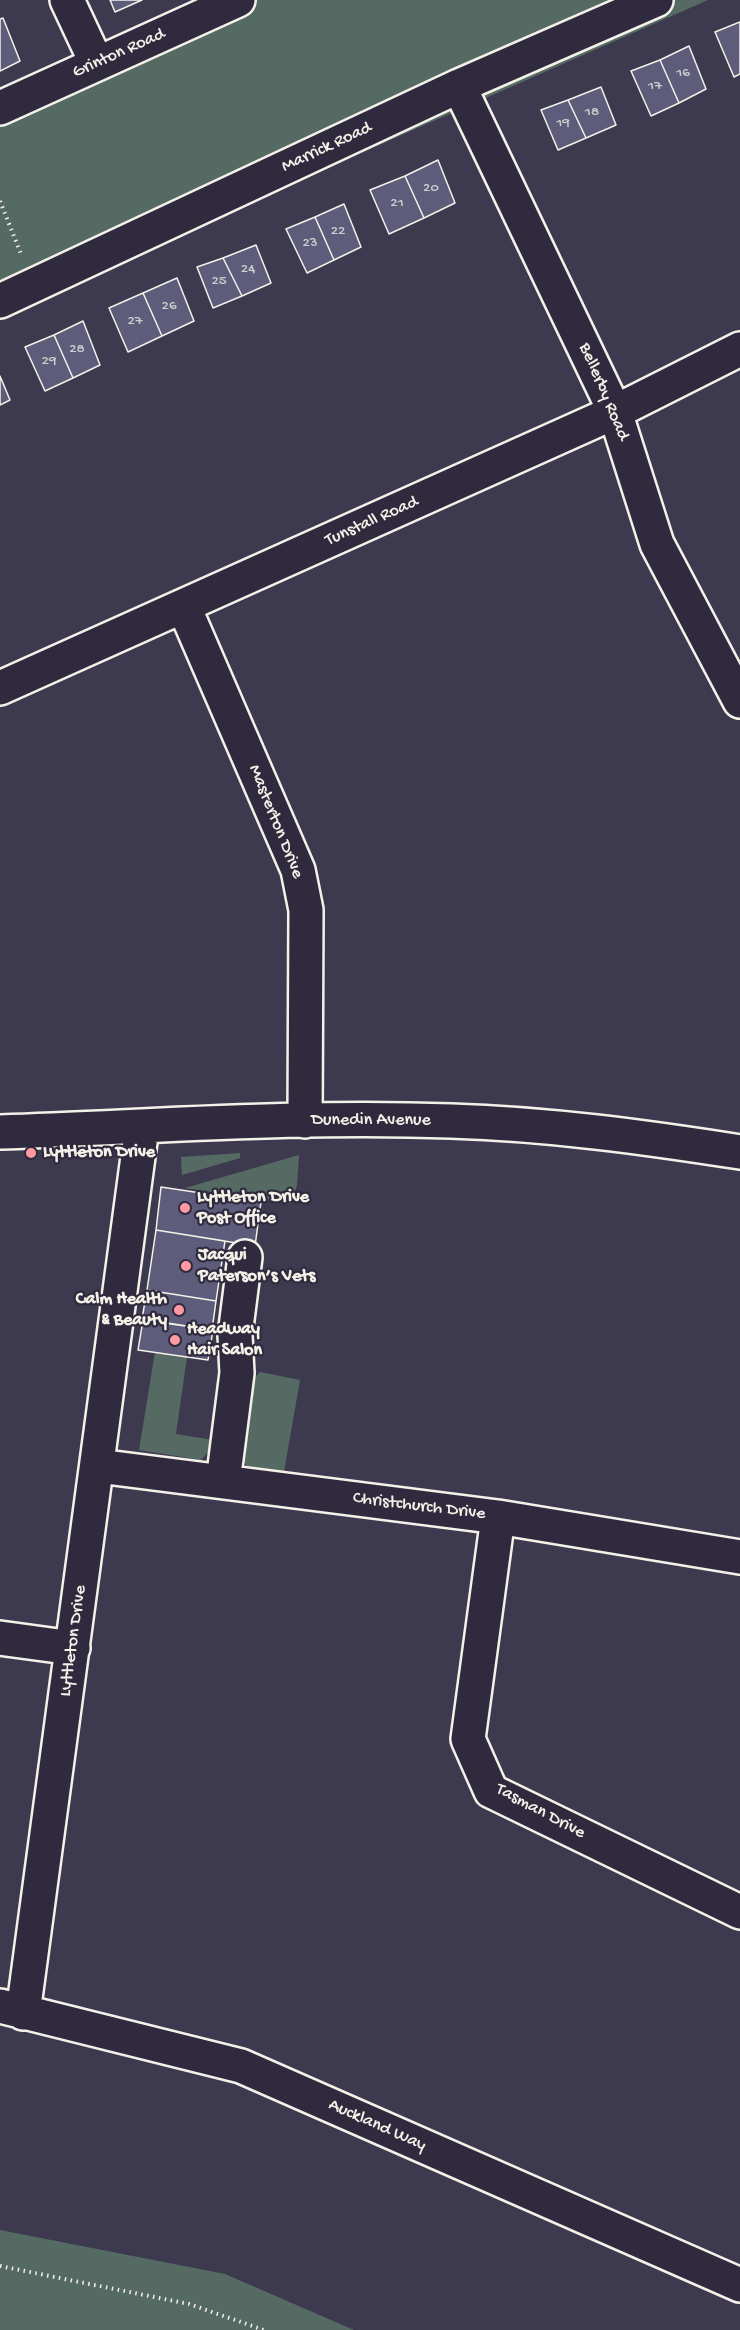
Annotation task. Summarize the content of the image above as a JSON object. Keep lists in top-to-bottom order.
{
  "streets": {
    "street": [
      "Grinton Road",
      "Marrick Road",
      "Bellerby Road",
      "Tunstall Road",
      "Masterton Drive",
      "Dunedin Avenue",
      "Christchurch Drive",
      "Lyttleton Drive",
      "Tasman Drive",
      "Auckland Way"
    ]
  },
  "crossings": [
    ["Marrick Road", "Bellerby Road"],
    ["Bellerby Road", "Tunstall Road"],
    ["Tunstall Road", "Masterton Drive"],
    ["Masterton Drive", "Dunedin Avenue"],
    ["Dunedin Avenue", "Lyttleton Drive"],
    ["Christchurch Drive", "Lyttleton Drive"],
    ["Christchurch Drive", "Tasman Drive"],
    ["Lyttleton Drive", "Auckland Way"]
  ],
  "places": [
    "Lyttleton Drive",
    "Lyttleton Drive Post Office",
    "Jacqui Paterson’s Vets",
    "Calm Health & Beauty",
    "Headway Hair Salon"
  ],
  "house_numbers": [
    "16",
    "17",
    "18",
    "19",
    "20",
    "21",
    "22",
    "23",
    "24",
    "25",
    "26",
    "27",
    "28",
    "29"
  ]
}
